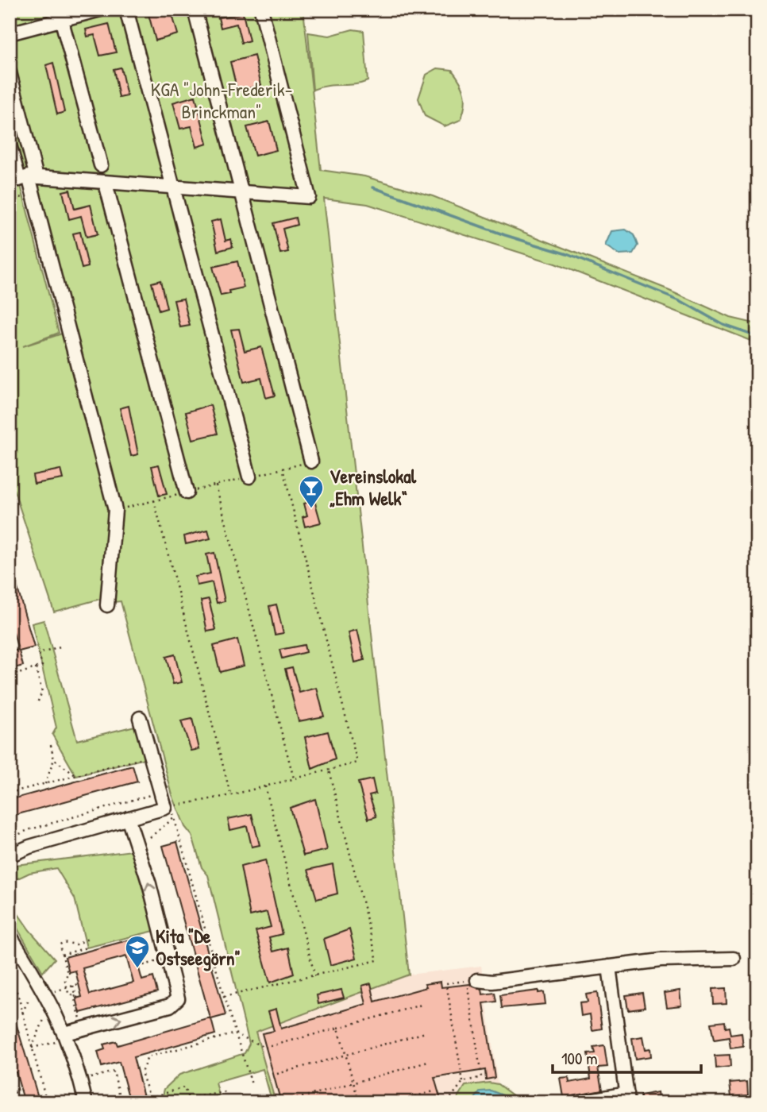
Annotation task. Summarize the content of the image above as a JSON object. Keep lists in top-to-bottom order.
{
  "parks": ["KGA \"John-Frederik- Brinckman\""],
  "places": {
    "bar": ["Vereinslokal „Ehm Welk“"],
    "school or university": ["Kita \"De Ostseegörn\""]
  },
  "scale_bar": "100 m"
}
